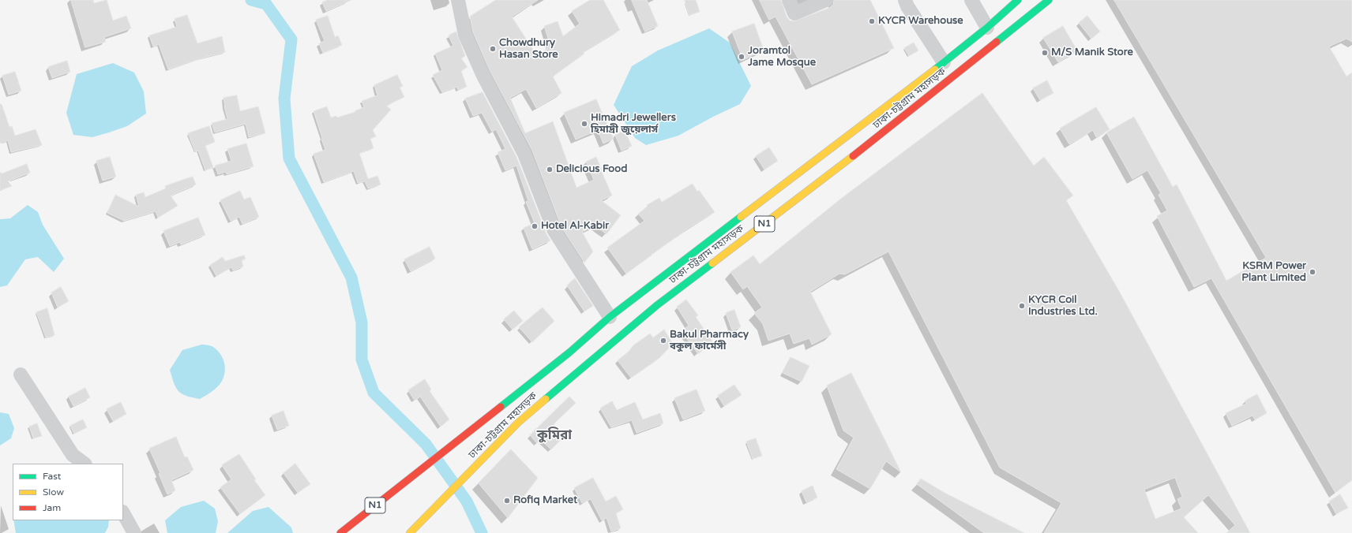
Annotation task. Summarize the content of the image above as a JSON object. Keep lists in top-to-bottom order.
{
  "streets": {
    "highway": ["ঢাকা-চট্টগ্রাম মহাসড়ক", "N1"]
  },
  "districts": ["কুমিরা"],
  "places": [
    "KYCR Warehouse",
    "Chowdhury Hasan Store",
    "M/S Manik Store",
    "Joramtol Jame Mosque",
    "Himadri Jewellers হিমাদ্রী জুয়েলার্স",
    "Delicious Food",
    "Hotel Al-Kabir",
    "KSRM Power Plant Limited",
    "KYCR Coil Industries Ltd.",
    "Bakul Pharmacy বকুল ফার্মেসী",
    "Rofiq Market"
  ],
  "legend": ["Fast", "Slow", "Jam"]
}
